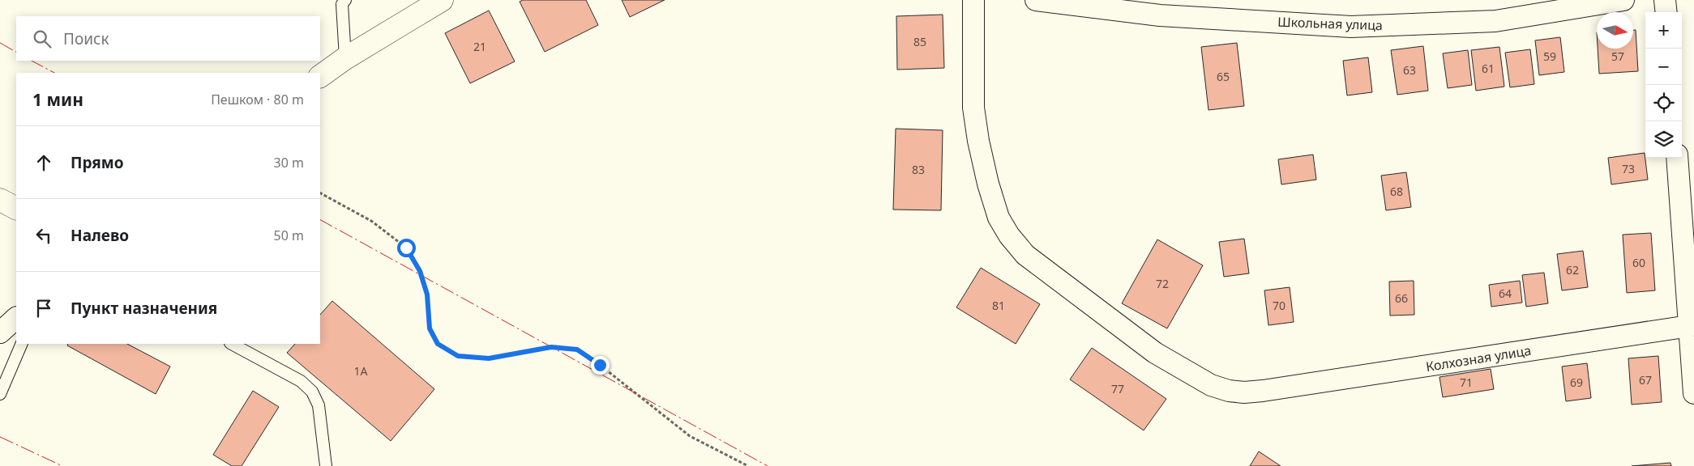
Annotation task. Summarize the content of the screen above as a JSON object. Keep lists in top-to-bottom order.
{
  "streets": {
    "street": ["Школьная улица", "Колхозная улица"]
  },
  "house_numbers": [
    "85",
    "21",
    "59",
    "57",
    "61",
    "63",
    "65",
    "73",
    "83",
    "68",
    "60",
    "62",
    "72",
    "64",
    "66",
    "81",
    "70",
    "1А",
    "67",
    "71",
    "69",
    "77"
  ],
  "north": "right",
  "page": {
    "map_buttons": ["+", "−"],
    "search": "Поиск",
    "heading": ["1 мин", "Пешком · 80 m"],
    "list": [
      ["Прямо", "30 m"],
      ["Налево", "50 m"],
      "Пункт назначения"
    ]
  }
}
